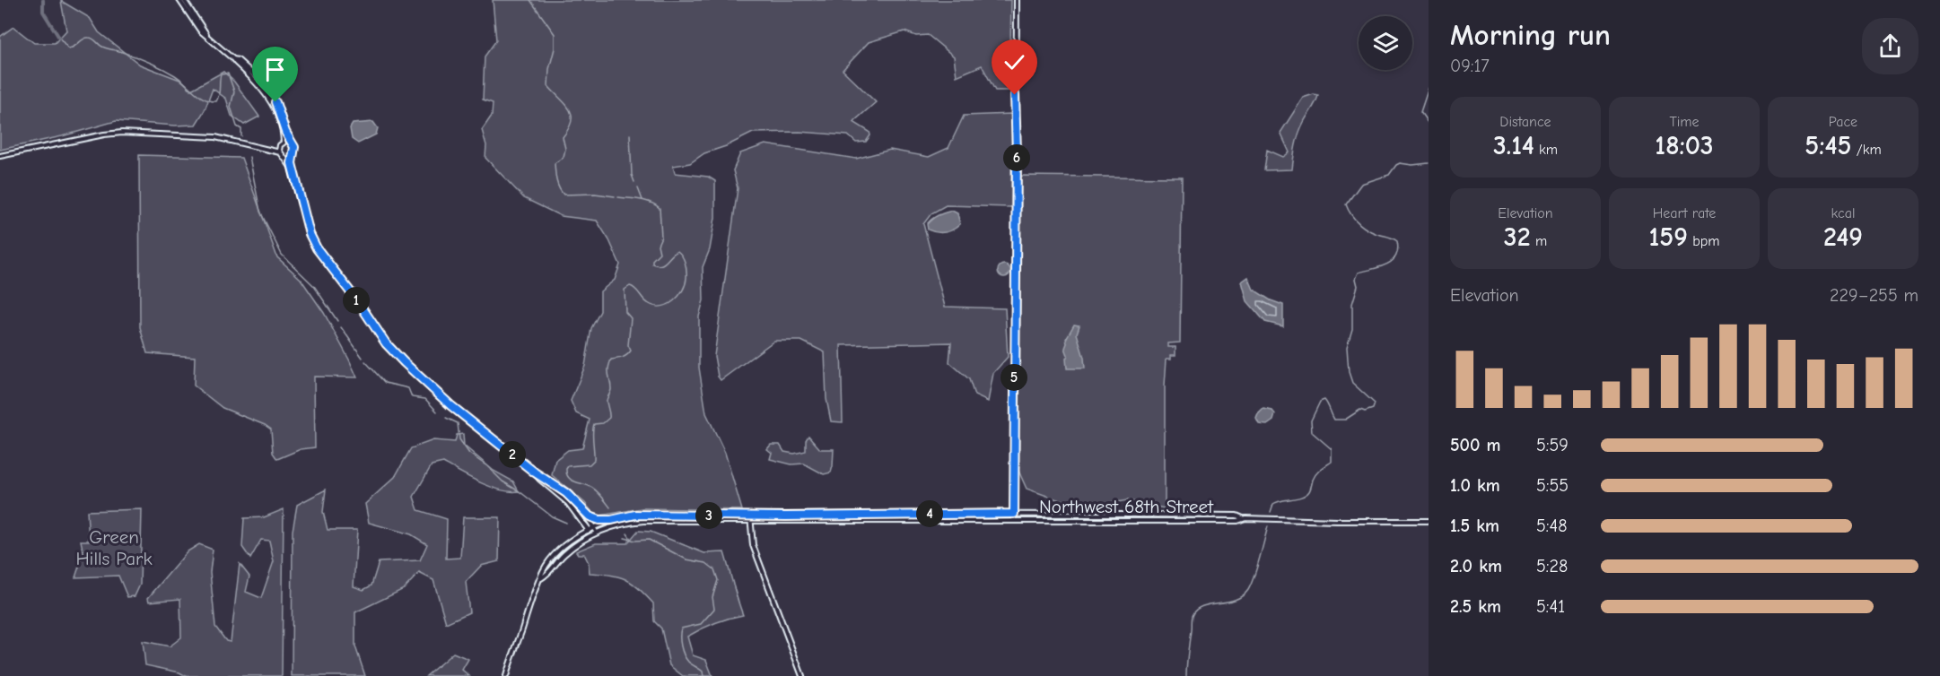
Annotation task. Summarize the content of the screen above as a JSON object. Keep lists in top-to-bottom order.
{
  "streets": {
    "main road": ["Northwest 68th Street"]
  },
  "parks": ["Green Hills Park"],
  "page": {
    "heading": ["Morning run", "09:17"],
    "stats": [
      ["Distance", "3.14 km"],
      ["Time", "18:03"],
      ["Pace", "5:45 /km"],
      ["Elevation", "32 m"],
      ["Heart rate", "159 bpm"],
      ["kcal", "249"]
    ],
    "pins": [
      "6",
      "1",
      "5",
      "2",
      "4",
      "3"
    ],
    "chart": ["Elevation", "229–255 m"],
    "list": [
      {
        "name": "500 m",
        "note": "5:59"
      },
      {
        "name": "1.0 km",
        "note": "5:55"
      },
      {
        "name": "1.5 km",
        "note": "5:48"
      },
      {
        "name": "2.0 km",
        "note": "5:28"
      },
      {
        "name": "2.5 km",
        "note": "5:41"
      }
    ]
  }
}
